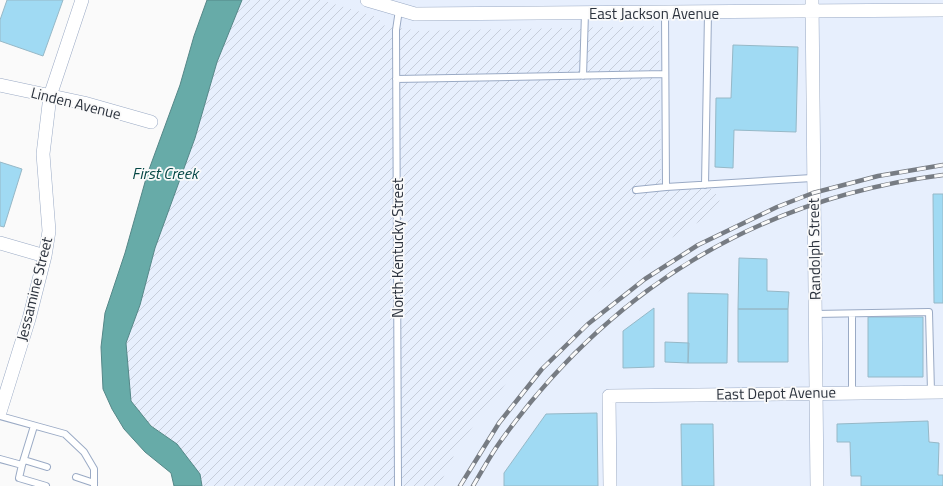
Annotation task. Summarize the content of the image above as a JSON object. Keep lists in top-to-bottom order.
{
  "streets": {
    "street": [
      "East Jackson Avenue",
      "Linden Avenue",
      "Randolph Street",
      "Jessamine Street",
      "East Depot Avenue"
    ],
    "lane": ["North Kentucky Street"]
  },
  "crossings": [
    ["East Jackson Avenue", "North Kentucky Street"],
    ["East Jackson Avenue", "Randolph Street"],
    ["Linden Avenue", "Jessamine Street"],
    ["Randolph Street", "East Depot Avenue"]
  ],
  "water": ["First Creek"]
}
